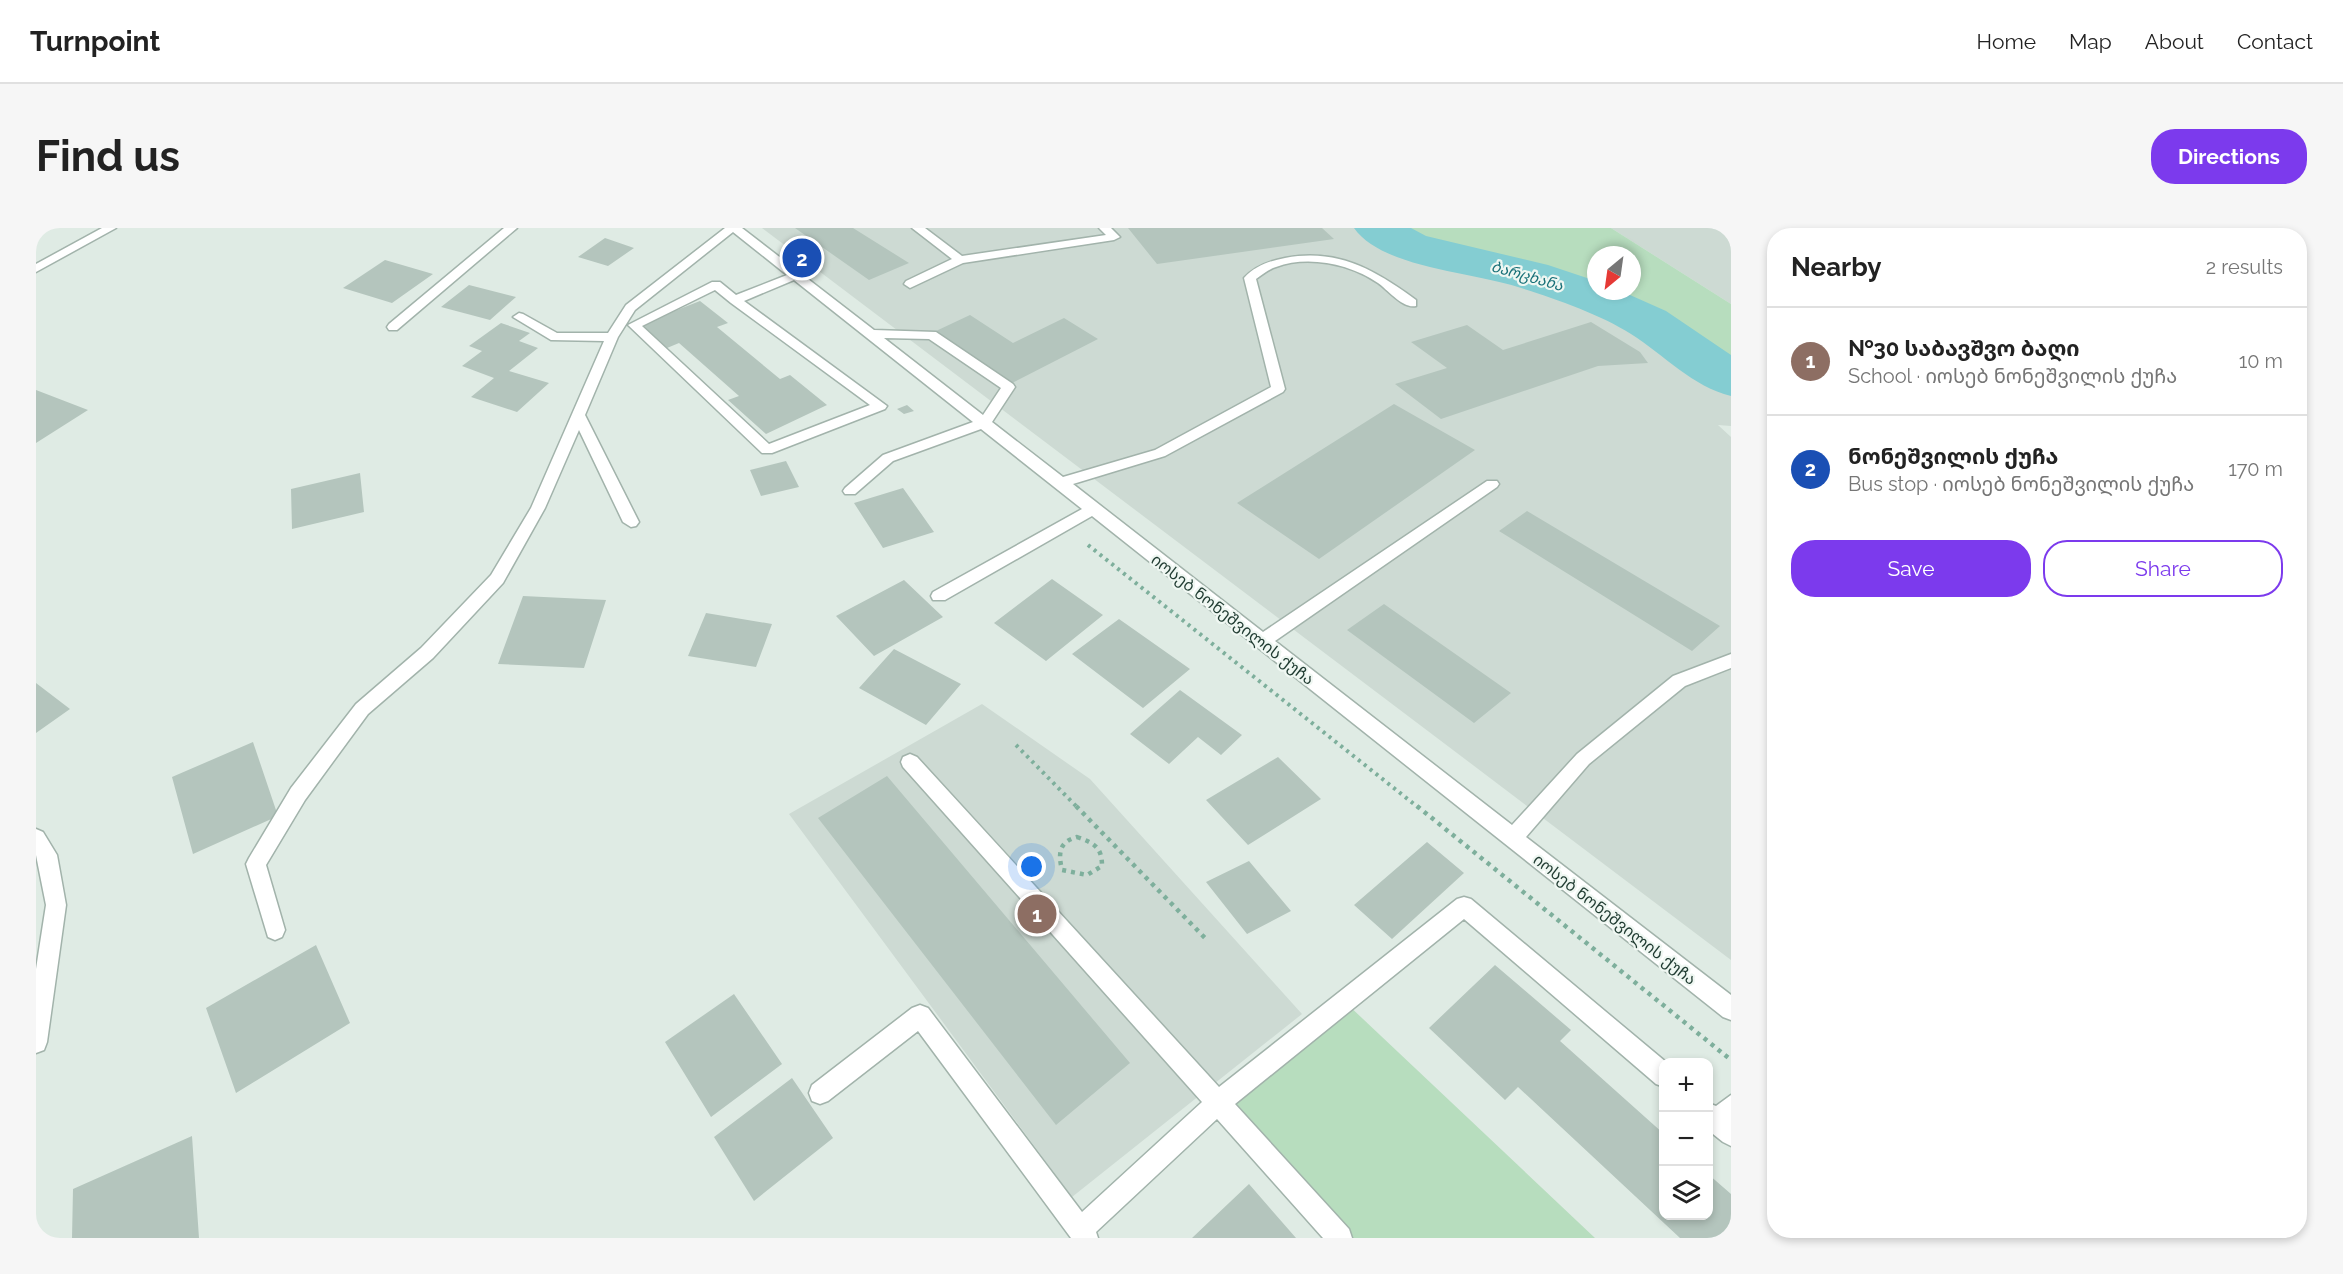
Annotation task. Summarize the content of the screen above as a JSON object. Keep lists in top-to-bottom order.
{
  "streets": {
    "street": ["იოსებ ნონეშვილის ქუჩა"]
  },
  "water": ["ბარცხანა"],
  "north": "bottom left",
  "page": {
    "header": "Turnpoint",
    "nav": [
      "Home",
      "Map",
      "About",
      "Contact"
    ],
    "buttons": [
      "Directions",
      ["Save", "Share"]
    ],
    "title": "Find us",
    "heading": ["Nearby", "2 results"],
    "pins": ["2", "1"],
    "list": [
      {
        "mark": "1",
        "name": "№30 საბავშვო ბაღი",
        "note": "School · იოსებ ნონეშვილის ქუჩა",
        "value": "10 m"
      },
      {
        "mark": "2",
        "name": "ნონეშვილის ქუჩა",
        "note": "Bus stop · იოსებ ნონეშვილის ქუჩა",
        "value": "170 m"
      }
    ],
    "map_buttons": ["+", "−"]
  }
}
